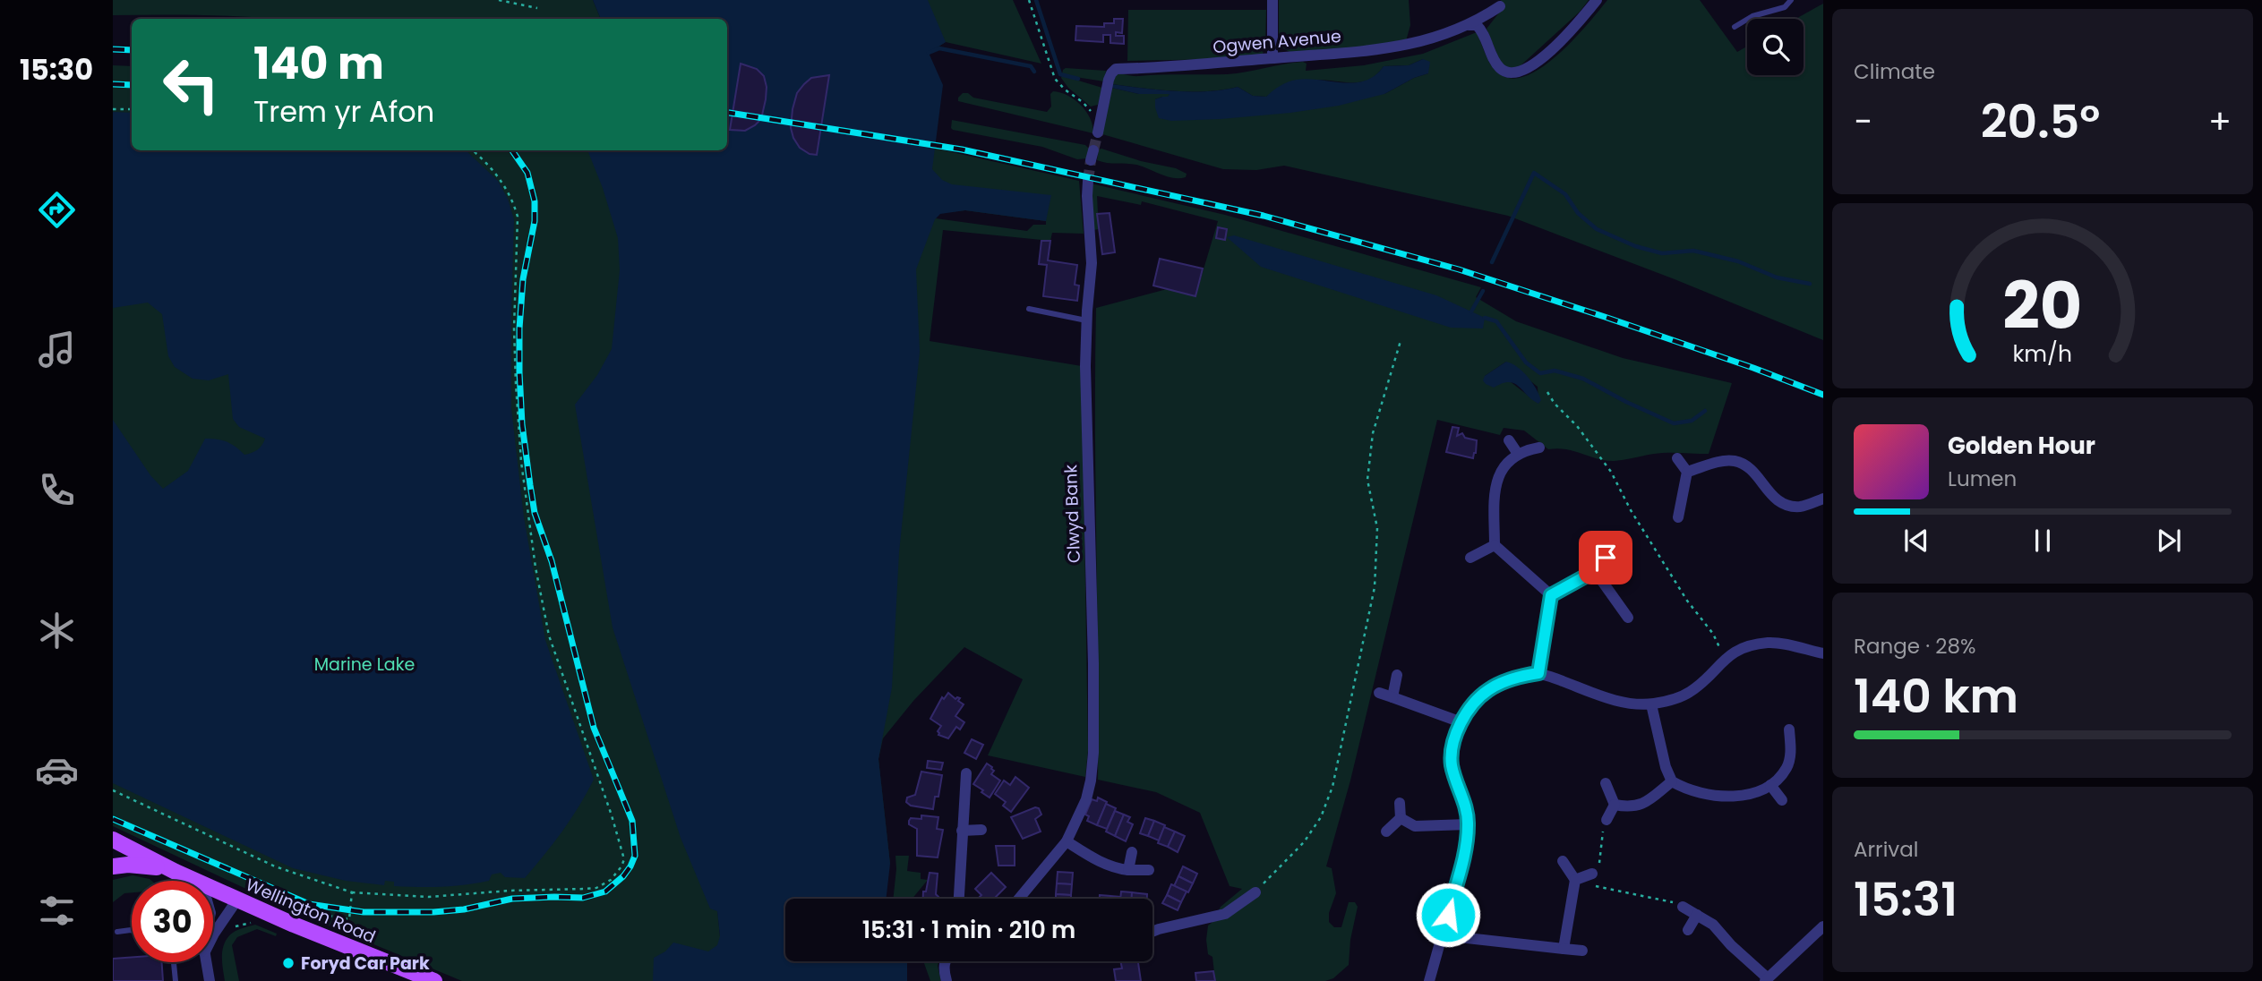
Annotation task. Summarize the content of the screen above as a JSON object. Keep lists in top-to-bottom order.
{
  "streets": {
    "main road": ["Wellington Road"],
    "street": ["Ogwen Avenue", "Clwyd Bank"]
  },
  "parks": ["Marine Lake"],
  "places": ["Foryd Car Park"],
  "page": {
    "tabs": "15:30",
    "tile": [
      "Climate",
      ["Range · 28%", "140 km"],
      ["Arrival", "15:31"]
    ],
    "turn": ["140 m", "Trem yr Afon"],
    "heat": ["−", "20.5°", "+"],
    "song": ["Golden Hour", "Lumen"],
    "limit": "30",
    "trip": "15:31 · 1 min · 210 m",
    "gauge": ["20", "km/h"]
  }
}
